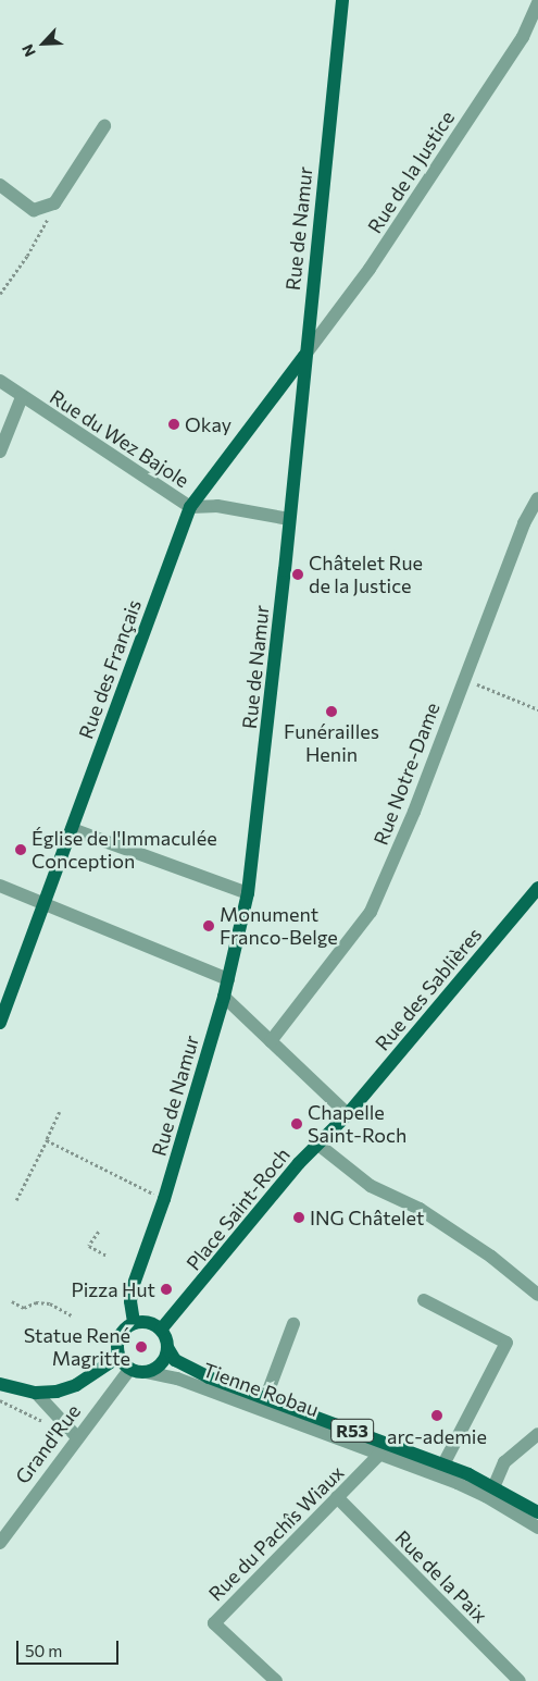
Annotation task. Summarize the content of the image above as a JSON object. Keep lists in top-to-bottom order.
{
  "streets": {
    "main road": [
      "Rue de Namur",
      "Rue des Français",
      "Rue des Sablières",
      "Place Saint-Roch",
      "Tienne Robau",
      "R53"
    ],
    "street": [
      "Rue de la Justice",
      "Rue du Wez Bajole",
      "Rue Notre-Dame",
      "Grand'Rue",
      "Rue du Pachîs Wiaux",
      "Rue de la Paix"
    ]
  },
  "crossings": [
    ["Rue de la Justice", "Rue de Namur"],
    ["Rue de la Justice", "Rue des Français"],
    ["Rue de Namur", "Rue du Wez Bajole"],
    ["Rue de Namur", "Rue des Français"],
    ["Rue de Namur", "Place Saint-Roch"],
    ["Rue de Namur", "Tienne Robau"],
    ["Rue de Namur", "R53"],
    ["Rue de Namur", "Grand'Rue"],
    ["Rue du Wez Bajole", "Rue des Français"],
    ["Rue des Sablières", "Place Saint-Roch"],
    ["Place Saint-Roch", "Tienne Robau"],
    ["Place Saint-Roch", "R53"],
    ["Place Saint-Roch", "Grand'Rue"],
    ["Tienne Robau", "R53"],
    ["Tienne Robau", "Grand'Rue"],
    ["Tienne Robau", "Rue du Pachîs Wiaux"],
    ["R53", "Grand'Rue"],
    ["Rue du Pachîs Wiaux", "Rue de la Paix"]
  ],
  "places": [
    "Okay",
    "Châtelet Rue de la Justice",
    "Funérailles Henin",
    "Église de l'Immaculée Conception",
    "Monument Franco-Belge",
    "Chapelle Saint-Roch",
    "ING Châtelet",
    "Pizza Hut",
    "Statue René Magritte",
    "arc-ademie"
  ],
  "scale_bar": "50 m",
  "north": "bottom left"
}
